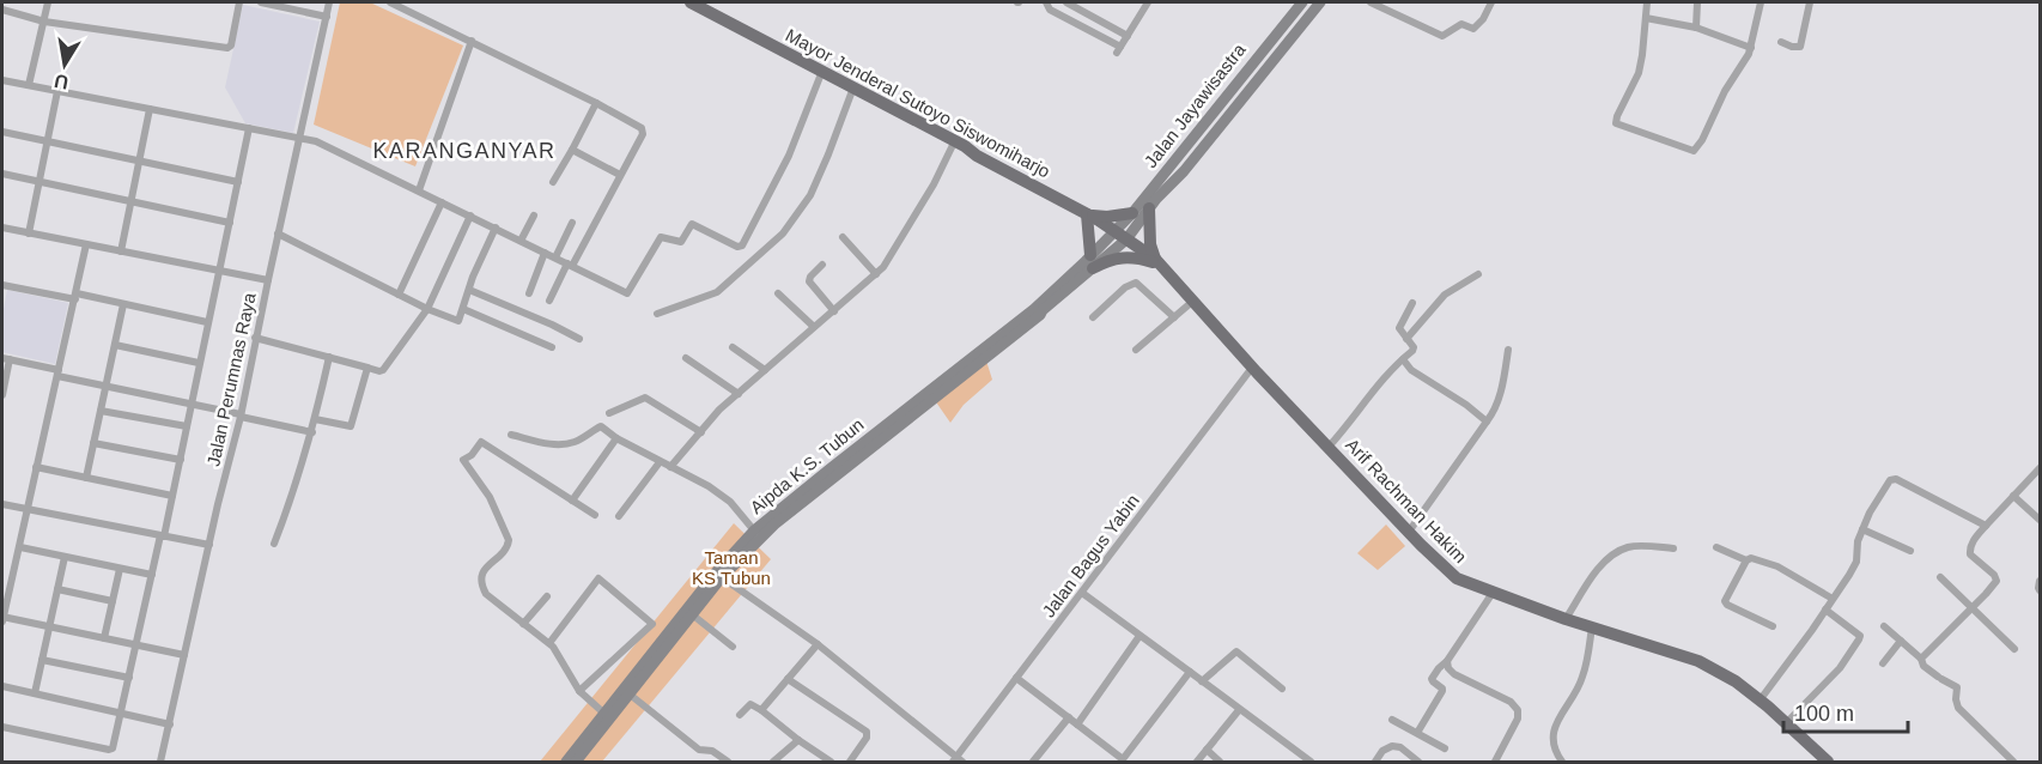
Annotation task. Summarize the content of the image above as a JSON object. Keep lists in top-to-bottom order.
{
  "streets": {
    "main road": ["Mayor Jenderal Sutoyo Siswomiharjo", "Arif Rachman Hakim"],
    "street": [
      "Jalan Jayawisastra",
      "Jalan Perumnas Raya",
      "Aipda K.S. Tubun",
      "Jalan Bagus Yabin"
    ]
  },
  "crossings": [
    ["Mayor Jenderal Sutoyo Siswomiharjo", "Jalan Jayawisastra"],
    ["Mayor Jenderal Sutoyo Siswomiharjo", "Aipda K.S. Tubun"],
    ["Mayor Jenderal Sutoyo Siswomiharjo", "Arif Rachman Hakim"],
    ["Jalan Jayawisastra", "Aipda K.S. Tubun"],
    ["Jalan Jayawisastra", "Arif Rachman Hakim"],
    ["Aipda K.S. Tubun", "Arif Rachman Hakim"],
    ["Arif Rachman Hakim", "Jalan Bagus Yabin"]
  ],
  "districts": ["KARANGANYAR"],
  "parks": ["Taman KS Tubun"],
  "scale_bar": "100 m",
  "north": "bottom"
}
